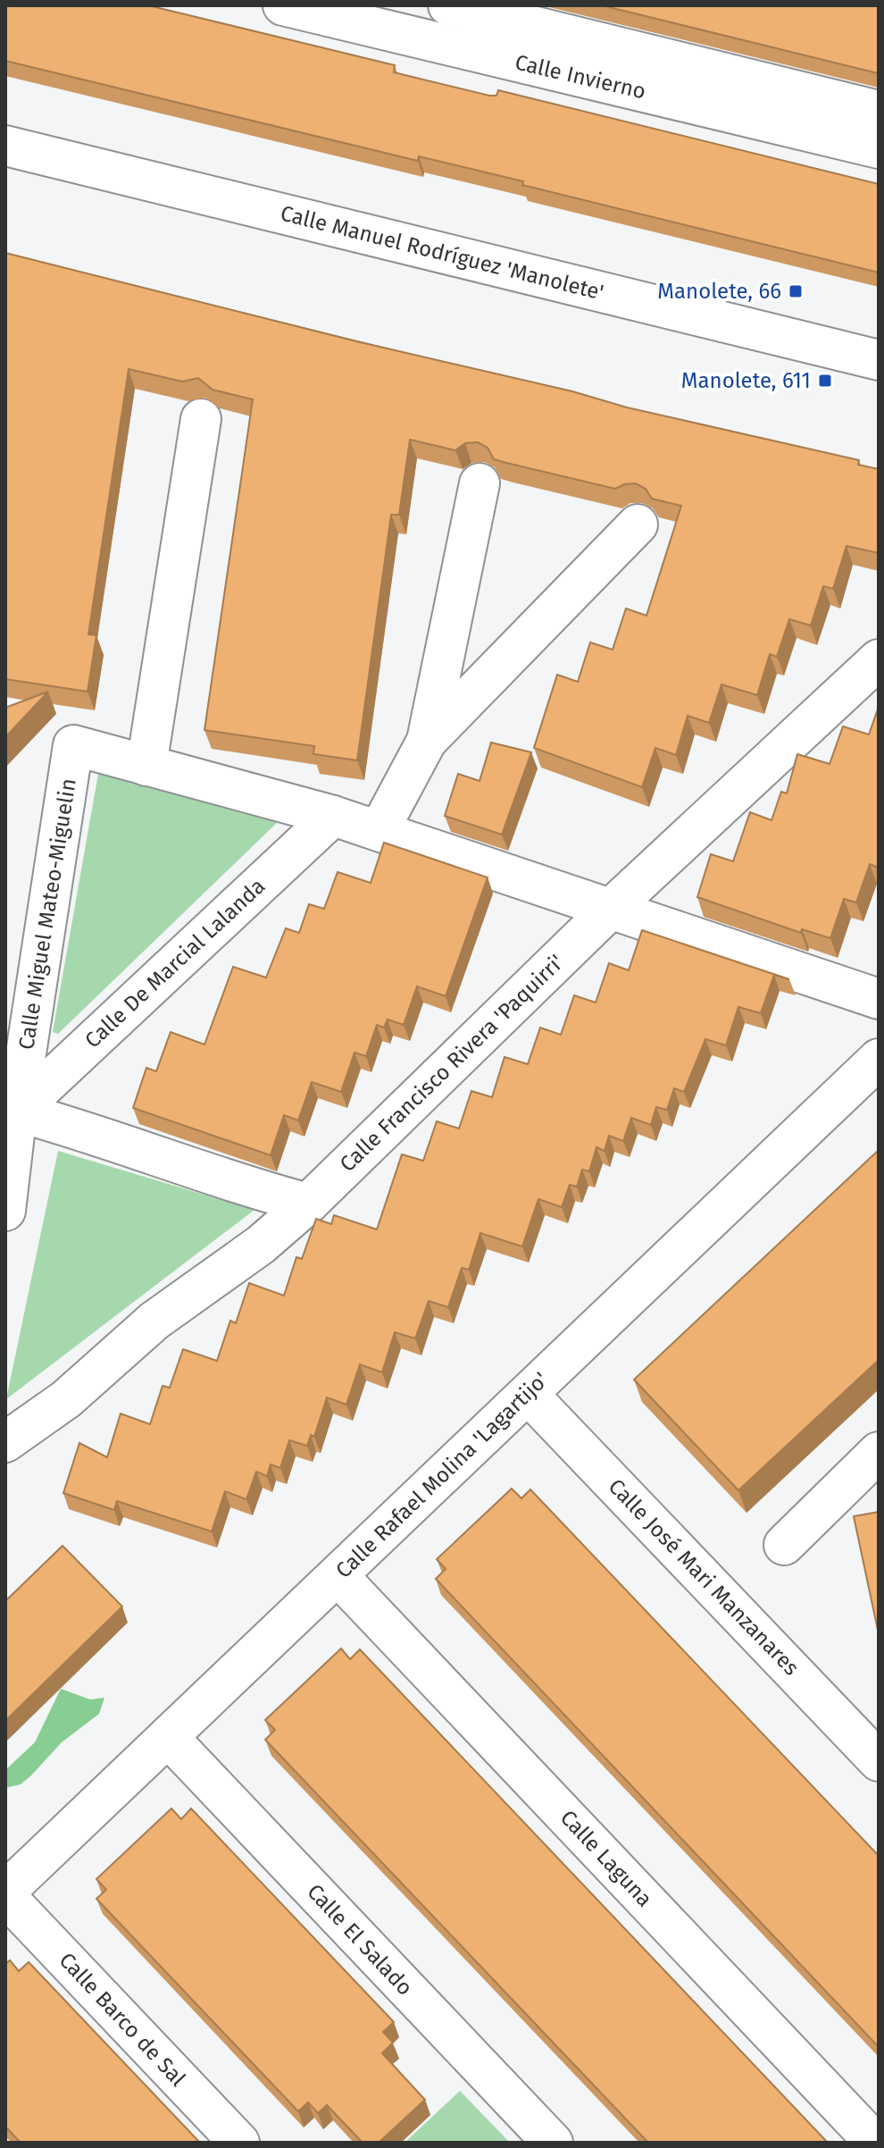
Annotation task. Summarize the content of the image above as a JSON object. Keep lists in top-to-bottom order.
{
  "streets": {
    "street": [
      "Calle Invierno",
      "Calle Manuel Rodríguez 'Manolete'",
      "Calle Miguel Mateo-Miguelin",
      "Calle De Marcial Lalanda",
      "Calle Francisco Rivera 'Paquirri'",
      "Calle Rafael Molina 'Lagartijo'",
      "Calle José Mari Manzanares",
      "Calle Laguna",
      "Calle El Salado",
      "Calle Barco de Sal"
    ]
  },
  "crossings": [
    ["Calle Miguel Mateo-Miguelin", "Calle De Marcial Lalanda"],
    ["Calle Rafael Molina 'Lagartijo'", "Calle José Mari Manzanares"],
    ["Calle Rafael Molina 'Lagartijo'", "Calle Laguna"],
    ["Calle Rafael Molina 'Lagartijo'", "Calle El Salado"],
    ["Calle Rafael Molina 'Lagartijo'", "Calle Barco de Sal"]
  ],
  "places": {
    "transit": ["Manolete, 66", "Manolete, 611"]
  }
}
